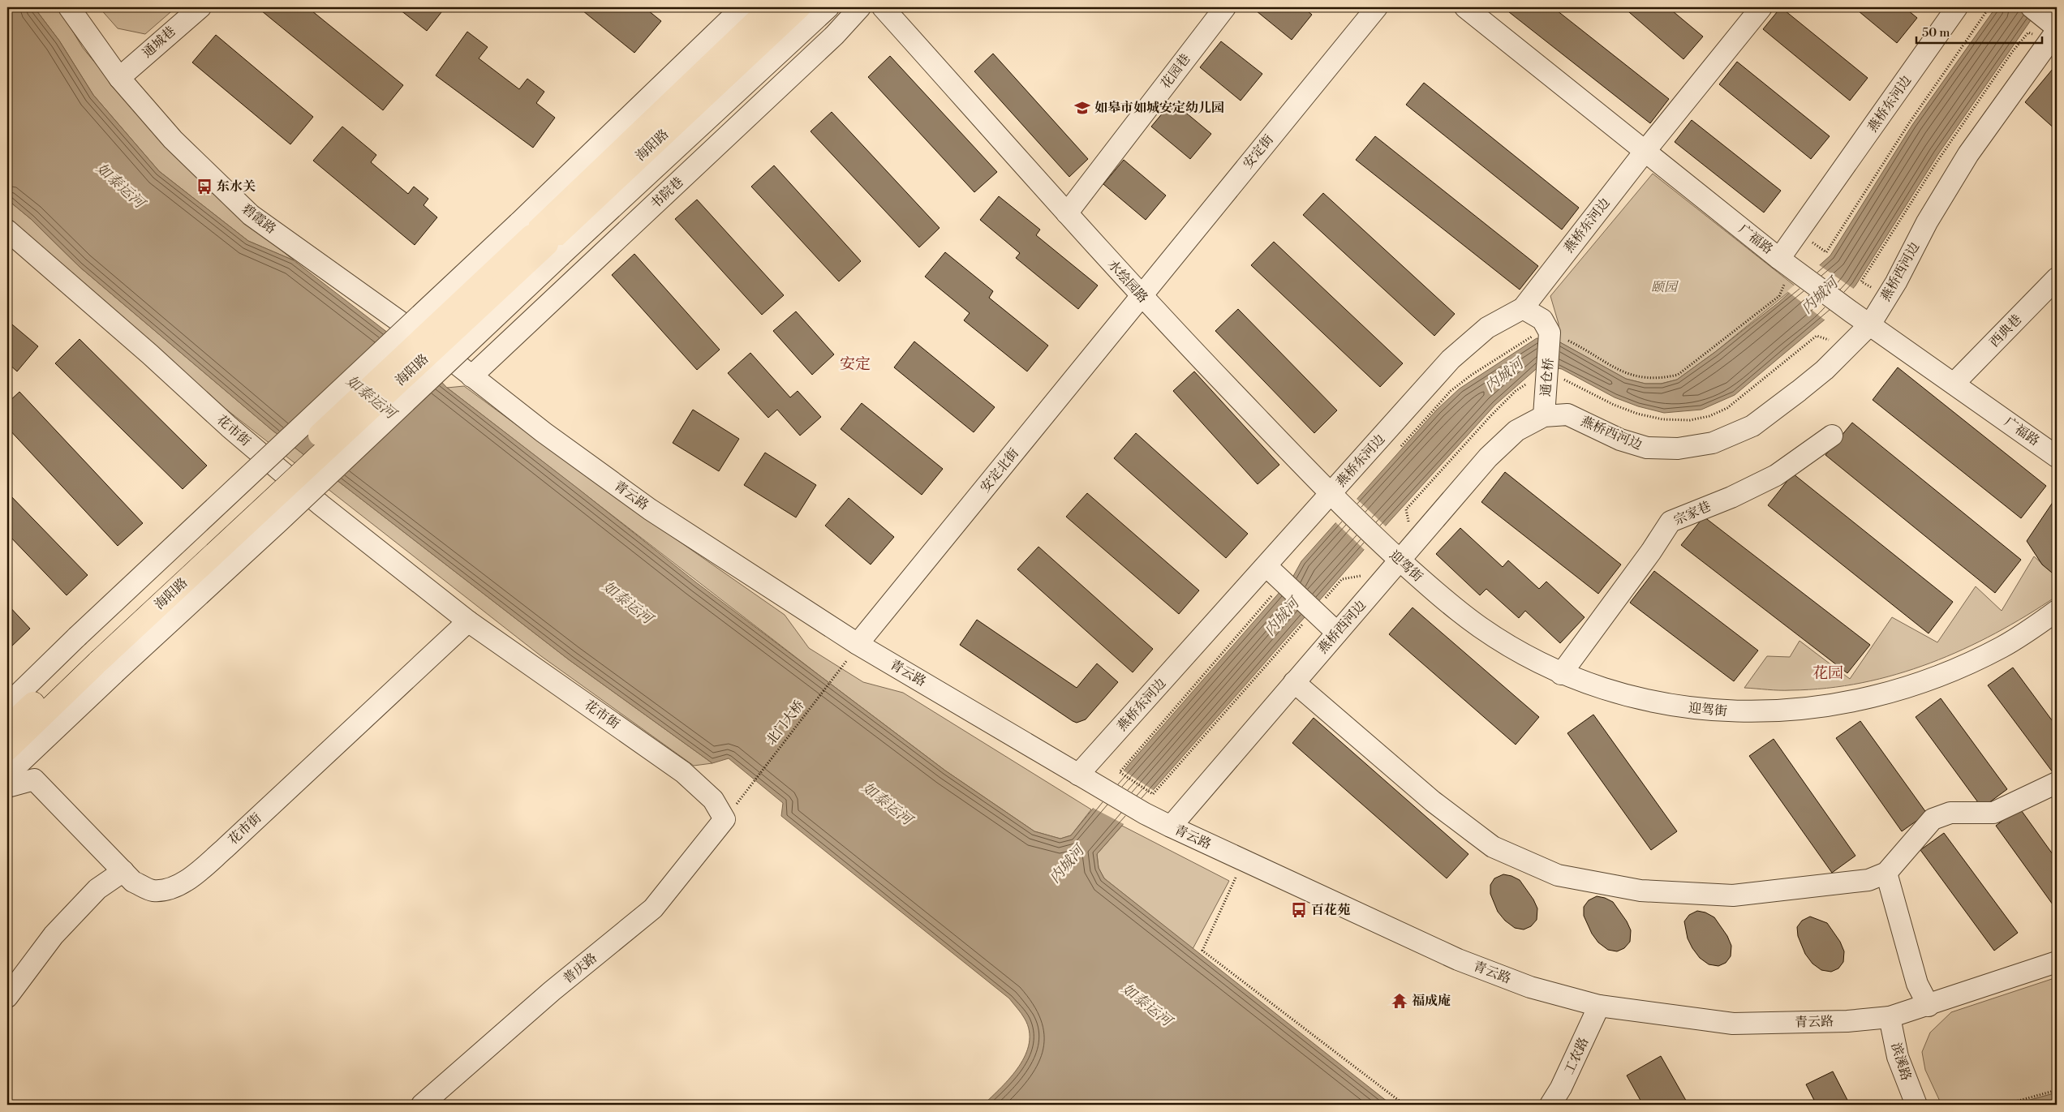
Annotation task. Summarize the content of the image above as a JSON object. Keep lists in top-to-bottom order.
{
  "streets": {
    "main road": ["海阳路"],
    "street": [
      "通城巷",
      "花园巷",
      "燕桥东河边",
      "安定街",
      "书院巷",
      "碧霞路",
      "广福路",
      "燕桥西河边",
      "水绘园路",
      "西典巷",
      "通仓桥",
      "花市街",
      "安定北街",
      "青云路",
      "宗家巷",
      "迎驾街",
      "普庆路",
      "工农路",
      "滨溪路"
    ],
    "path": ["北门大桥"]
  },
  "crossings": [
    ["通城巷", "碧霞路"],
    ["花园巷", "水绘园路"],
    ["燕桥东河边", "广福路"],
    ["燕桥东河边", "水绘园路"],
    ["燕桥东河边", "青云路"],
    ["安定街", "水绘园路"],
    ["安定街", "安定北街"],
    ["书院巷", "青云路"],
    ["碧霞路", "青云路"],
    ["广福路", "燕桥西河边"],
    ["广福路", "西典巷"],
    ["燕桥西河边", "通仓桥"],
    ["燕桥西河边", "青云路"],
    ["燕桥西河边", "迎驾街"],
    ["水绘园路", "安定北街"],
    ["水绘园路", "迎驾街"],
    ["花市街", "普庆路"],
    ["安定北街", "青云路"],
    ["安定北街", "北门大桥"],
    ["青云路", "北门大桥"],
    ["青云路", "工农路"],
    ["青云路", "滨溪路"],
    ["宗家巷", "迎驾街"]
  ],
  "districts": ["安定", "花园"],
  "water": ["如泰运河", "内城河"],
  "parks": ["颐园"],
  "places": {
    "school or university": ["如皋市如城安定幼儿园"],
    "bus stop": ["东水关", "百花苑"],
    "temple": ["福成庵"]
  },
  "scale_bar": "50 m"
}
